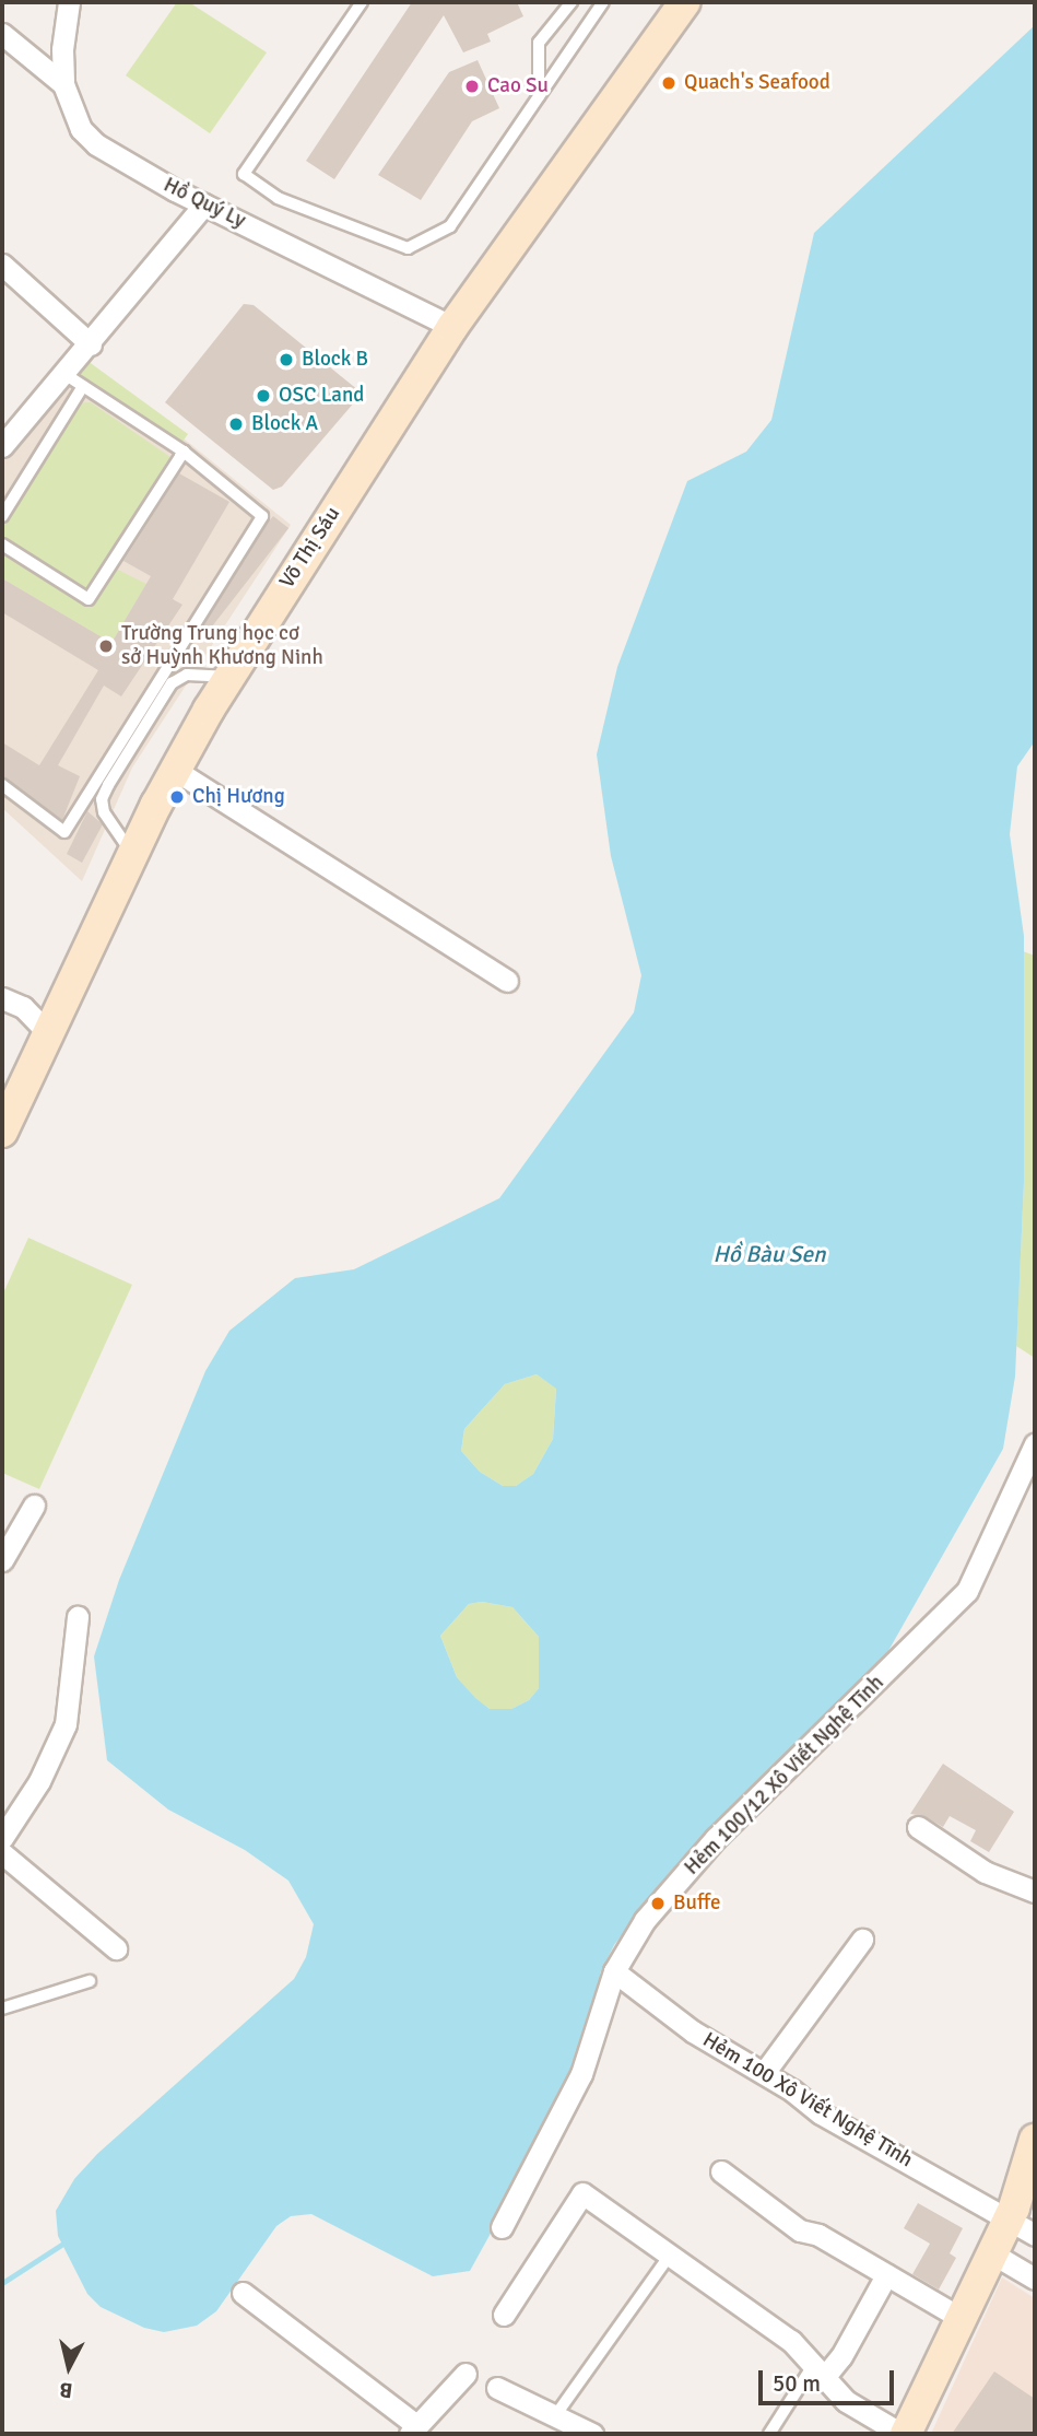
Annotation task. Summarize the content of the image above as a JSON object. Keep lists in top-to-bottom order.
{
  "streets": {
    "main road": ["Võ Thị Sáu"],
    "street": ["Hồ Quý Ly", "Hẻm 100/12 Xô Viết Nghệ Tĩnh", "Hẻm 100 Xô Viết Nghệ Tĩnh"]
  },
  "crossings": [
    ["Hồ Quý Ly", "Võ Thị Sáu"],
    ["Hẻm 100/12 Xô Viết Nghệ Tĩnh", "Hẻm 100 Xô Viết Nghệ Tĩnh"]
  ],
  "water": ["Hồ Bàu Sen"],
  "places": [
    "Quach's Seafood",
    "Cao Su",
    "Block B",
    "OSC Land",
    "Block A",
    "Trường Trung học cơ sở Huỳnh Khương Ninh",
    "Chị Hương",
    "Buffe"
  ],
  "scale_bar": "50 m",
  "north": "bottom"
}
